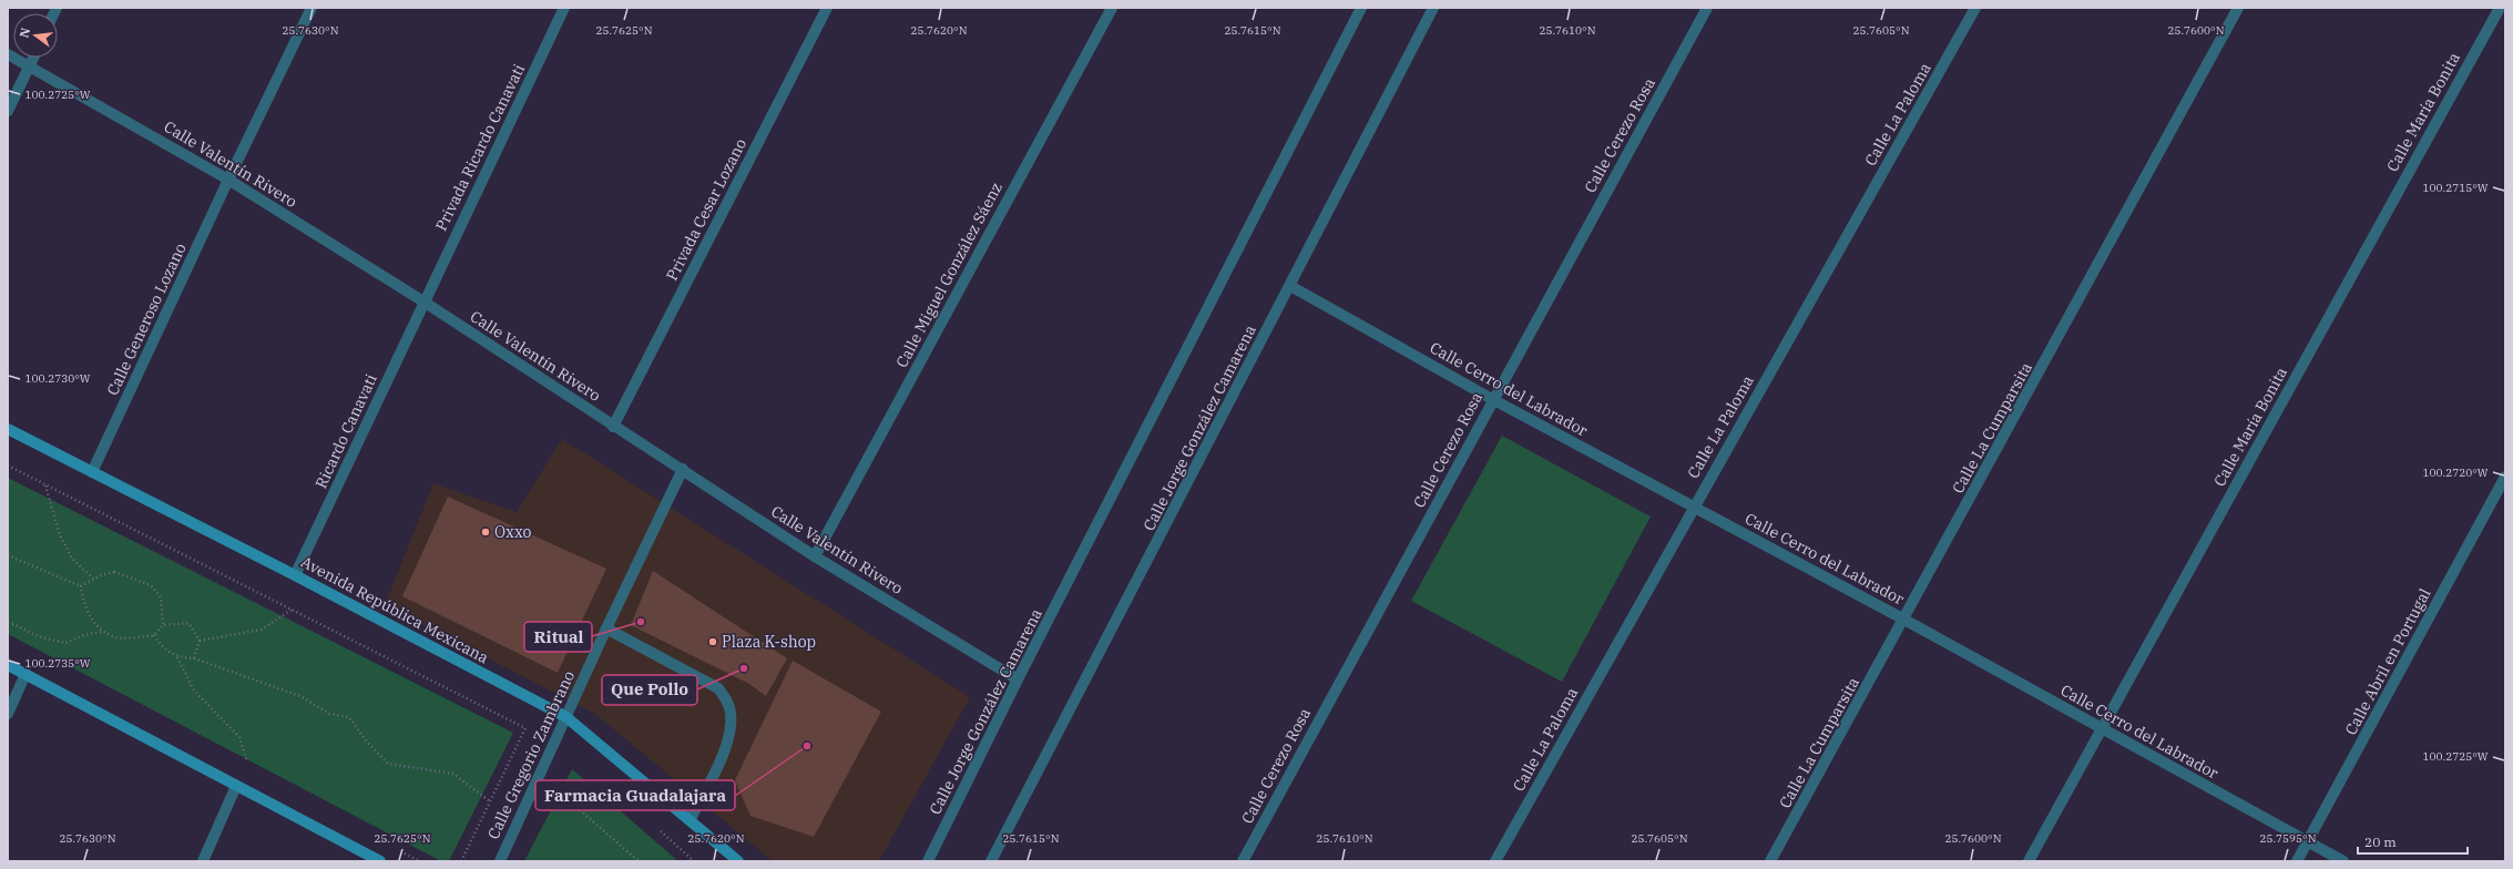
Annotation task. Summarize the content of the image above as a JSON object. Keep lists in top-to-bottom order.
{
  "streets": {
    "main road": ["Avenida República Mexicana"],
    "street": [
      "Calle María Bonita",
      "Calle La Paloma",
      "Calle Cerezo Rosa",
      "Privada Ricardo Canavati",
      "Calle Valentín Rivero",
      "Privada Cesar Lozano",
      "Calle Miguel González Sáenz",
      "Calle Generoso Lozano",
      "Calle Cerro del Labrador",
      "Calle Jorge González Camarena",
      "Calle La Cumparsita",
      "Ricardo Canavati",
      "Calle Abril en Portugal",
      "Calle Gregorio Zambrano"
    ]
  },
  "crossings": [
    ["Calle María Bonita", "Calle Cerro del Labrador"],
    ["Calle La Paloma", "Calle Cerro del Labrador"],
    ["Calle Cerezo Rosa", "Calle Cerro del Labrador"],
    ["Privada Ricardo Canavati", "Calle Valentín Rivero"],
    ["Privada Ricardo Canavati", "Ricardo Canavati"],
    ["Calle Valentín Rivero", "Privada Cesar Lozano"],
    ["Calle Valentín Rivero", "Calle Miguel González Sáenz"],
    ["Calle Valentín Rivero", "Calle Generoso Lozano"],
    ["Calle Valentín Rivero", "Calle Jorge González Camarena"],
    ["Calle Valentín Rivero", "Ricardo Canavati"],
    ["Calle Valentín Rivero", "Calle Gregorio Zambrano"],
    ["Calle Generoso Lozano", "Avenida República Mexicana"],
    ["Calle Cerro del Labrador", "Calle Jorge González Camarena"],
    ["Calle Cerro del Labrador", "Calle La Cumparsita"],
    ["Calle Cerro del Labrador", "Calle Abril en Portugal"],
    ["Ricardo Canavati", "Avenida República Mexicana"],
    ["Avenida República Mexicana", "Calle Gregorio Zambrano"]
  ],
  "places": [
    "Oxxo",
    "Ritual",
    "Plaza K-shop",
    "Que Pollo",
    "Farmacia Guadalajara"
  ],
  "scale_bar": "20 m",
  "north": "left",
  "coordinates": [
    "25.7630°N",
    "25.7625°N",
    "25.7620°N",
    "25.7615°N",
    "25.7610°N",
    "25.7605°N",
    "25.7600°N",
    "100.2725°W",
    "100.2715°W",
    "100.2730°W",
    "100.2720°W",
    "100.2735°W",
    "25.7595°N"
  ]
}
